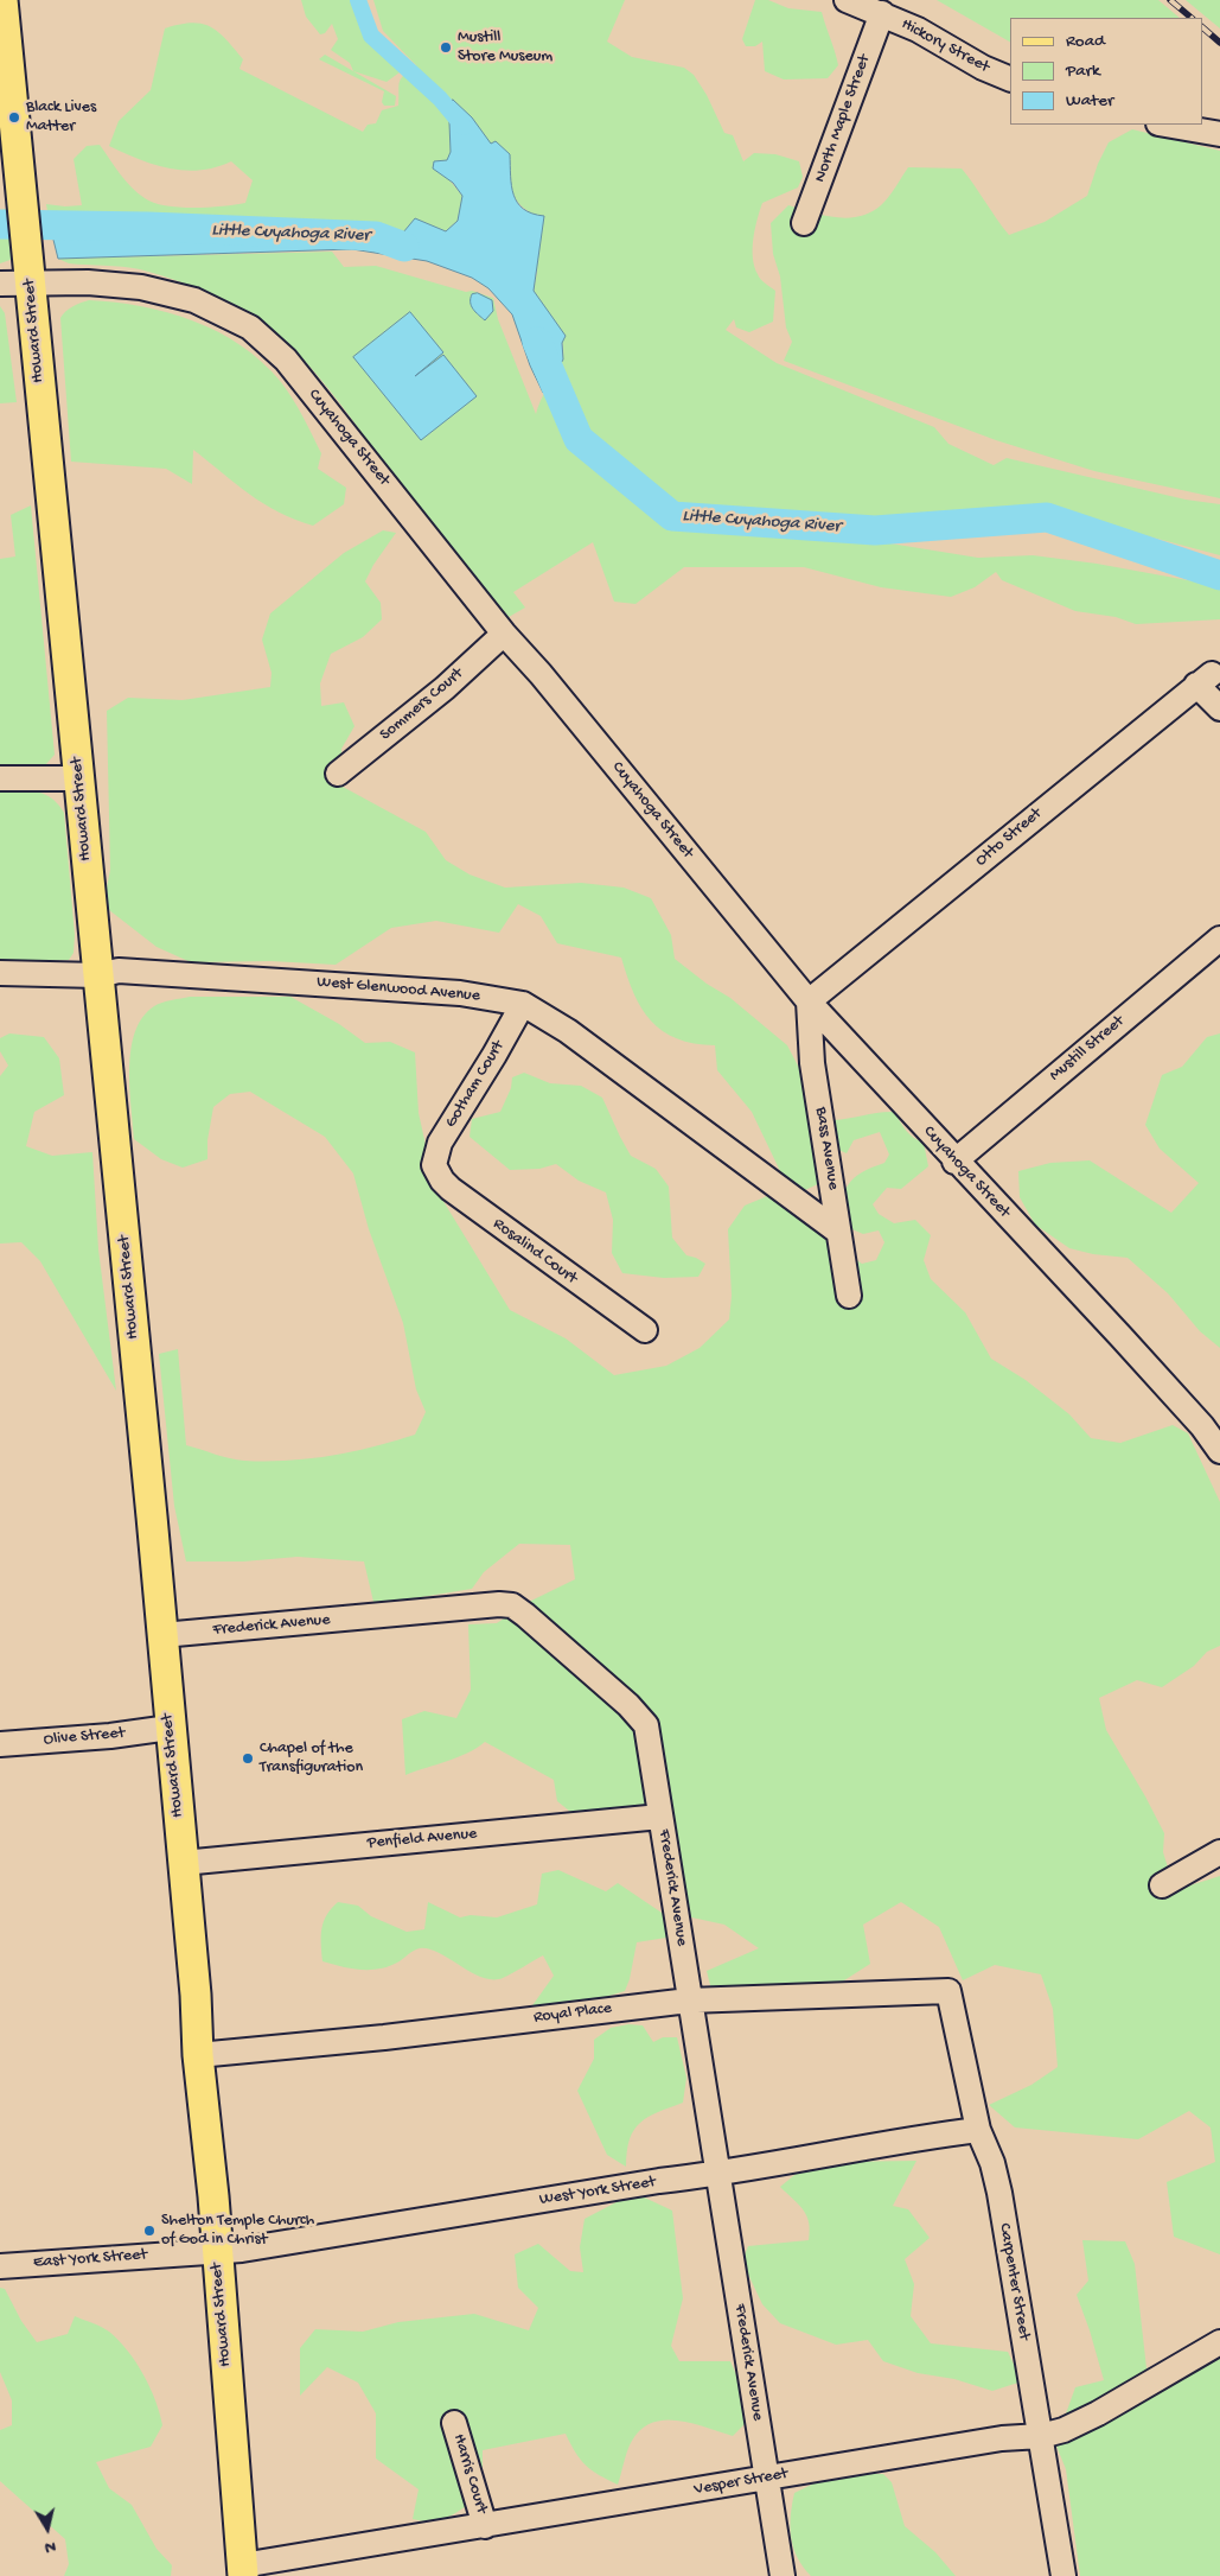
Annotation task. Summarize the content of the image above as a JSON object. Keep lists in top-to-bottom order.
{
  "streets": {
    "main road": ["Howard Street"],
    "street": [
      "Hickory Street",
      "North Maple Street",
      "Cuyahoga Street",
      "Sommers Court",
      "Otto Street",
      "West Glenwood Avenue",
      "Mustill Street",
      "Gotham Court",
      "Bass Avenue",
      "Rosalind Court",
      "Frederick Avenue",
      "Olive Street",
      "Penfield Avenue",
      "Royal Place",
      "West York Street",
      "East York Street",
      "Carpenter Street",
      "Harris Court",
      "Vesper Street"
    ]
  },
  "crossings": [
    ["Hickory Street", "North Maple Street"],
    ["Howard Street", "Cuyahoga Street"],
    ["Howard Street", "West Glenwood Avenue"],
    ["Howard Street", "Frederick Avenue"],
    ["Howard Street", "Olive Street"],
    ["Howard Street", "Penfield Avenue"],
    ["Howard Street", "Royal Place"],
    ["Howard Street", "West York Street"],
    ["Howard Street", "East York Street"],
    ["Howard Street", "Vesper Street"],
    ["Cuyahoga Street", "Sommers Court"],
    ["Cuyahoga Street", "Otto Street"],
    ["Cuyahoga Street", "Mustill Street"],
    ["Cuyahoga Street", "Bass Avenue"],
    ["Otto Street", "Bass Avenue"],
    ["West Glenwood Avenue", "Gotham Court"],
    ["West Glenwood Avenue", "Bass Avenue"],
    ["Gotham Court", "Rosalind Court"],
    ["Frederick Avenue", "Penfield Avenue"],
    ["Frederick Avenue", "Royal Place"],
    ["Frederick Avenue", "West York Street"],
    ["Frederick Avenue", "Vesper Street"],
    ["Royal Place", "Carpenter Street"],
    ["West York Street", "East York Street"],
    ["West York Street", "Carpenter Street"],
    ["Carpenter Street", "Vesper Street"],
    ["Harris Court", "Vesper Street"]
  ],
  "water": ["Little Cuyahoga River"],
  "places": [
    "Mustill Store Museum",
    "Black Lives Matter",
    "Chapel of the Transfiguration",
    "Shelton Temple Church of God in Christ"
  ],
  "legend": ["Road", "Park", "Water"],
  "north": "bottom"
}
